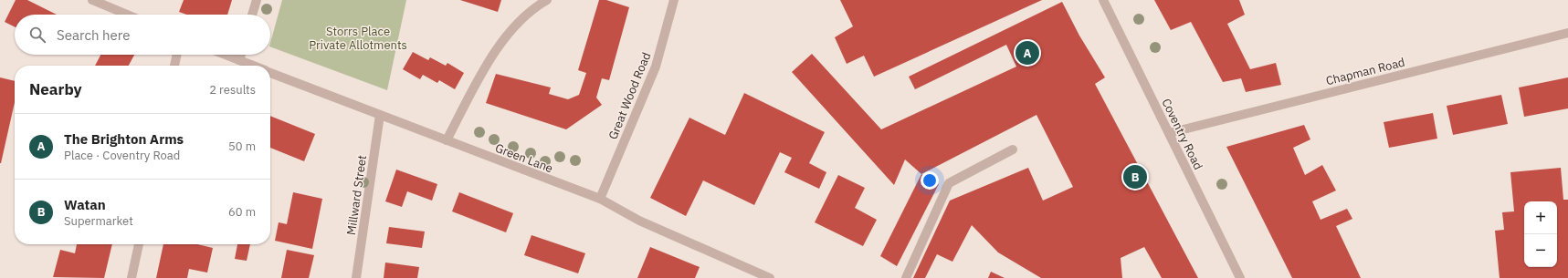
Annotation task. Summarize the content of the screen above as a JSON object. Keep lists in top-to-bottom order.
{
  "streets": {
    "street": [
      "Chapman Road",
      "Great Wood Road",
      "Coventry Road",
      "Green Lane",
      "Millward Street"
    ]
  },
  "crossings": [
    ["Chapman Road", "Coventry Road"],
    ["Great Wood Road", "Green Lane"],
    ["Green Lane", "Millward Street"]
  ],
  "parks": ["Storrs Place Private Allotments"],
  "page": {
    "search": "Search here",
    "pins": ["A", "B"],
    "heading": ["Nearby", "2 results"],
    "list": [
      {
        "mark": "A",
        "name": "The Brighton Arms",
        "note": "Place · Coventry Road",
        "value": "50 m"
      },
      {
        "mark": "B",
        "name": "Watan",
        "note": "Supermarket",
        "value": "60 m"
      }
    ],
    "map_buttons": ["+", "−"]
  }
}
